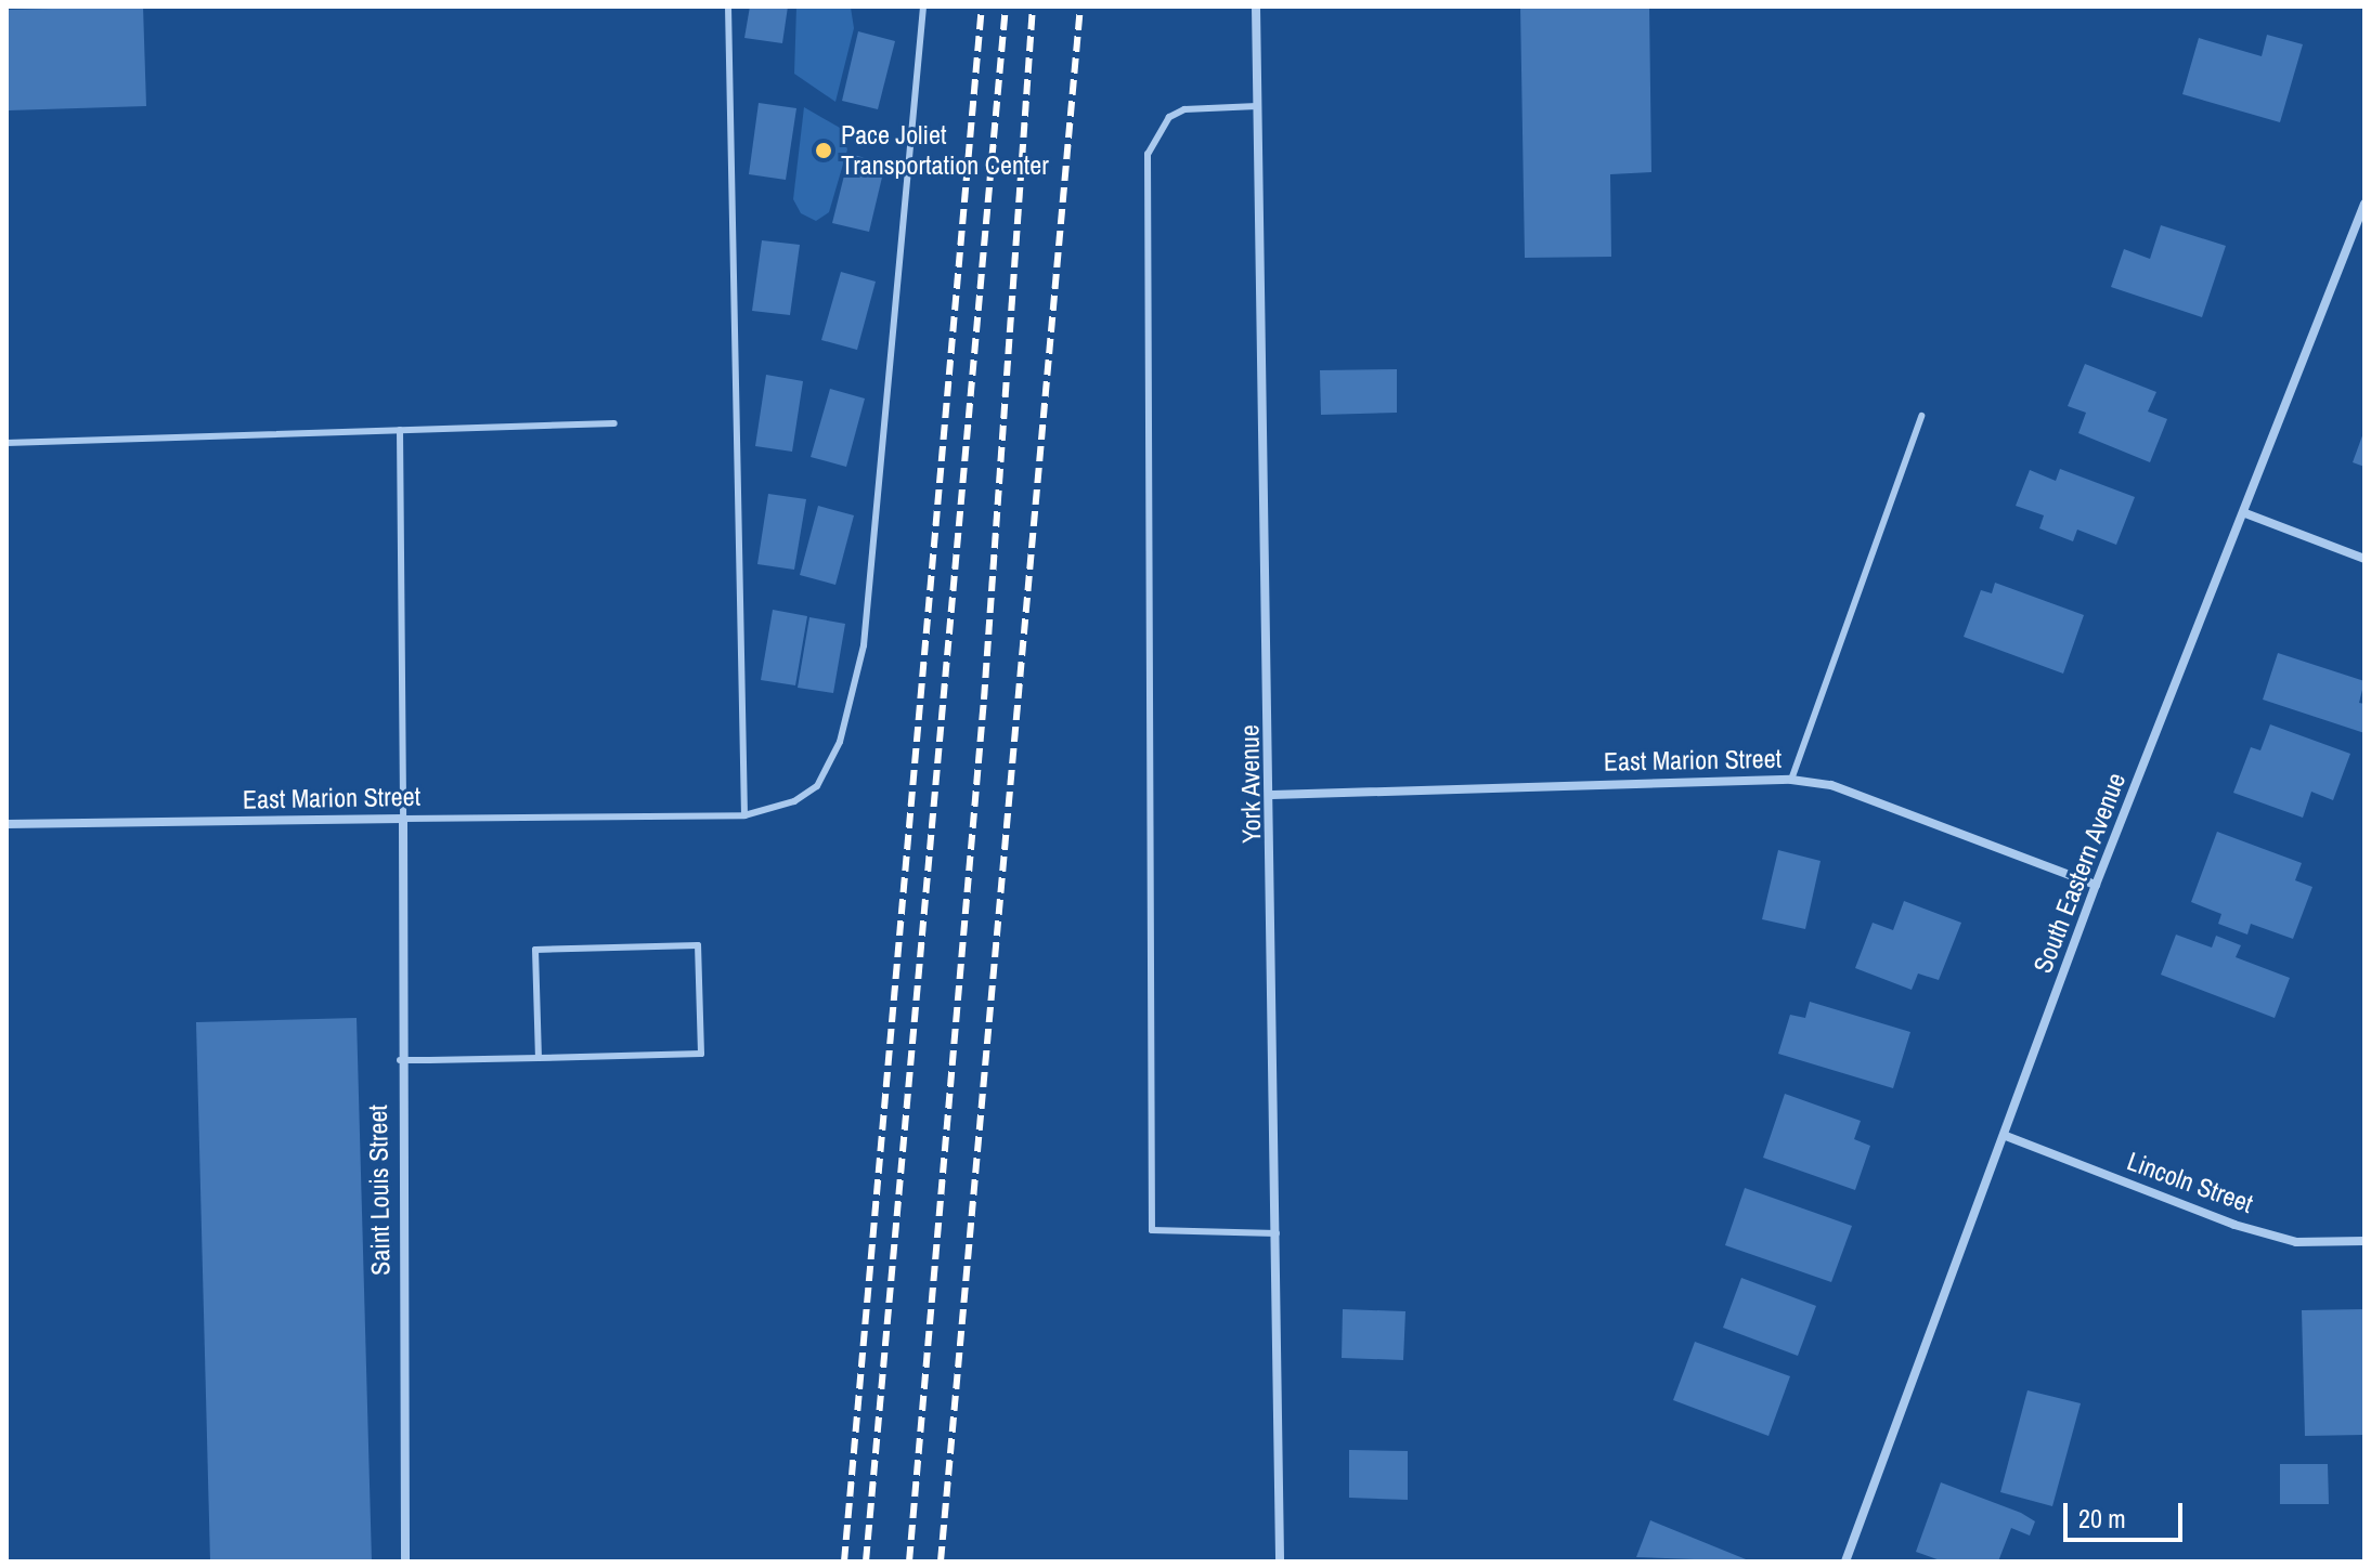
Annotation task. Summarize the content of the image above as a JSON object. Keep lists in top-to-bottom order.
{
  "streets": {
    "street": [
      "East Marion Street",
      "York Avenue",
      "South Eastern Avenue",
      "Lincoln Street",
      "Saint Louis Street"
    ]
  },
  "crossings": [
    ["East Marion Street", "York Avenue"],
    ["East Marion Street", "South Eastern Avenue"],
    ["East Marion Street", "Saint Louis Street"],
    ["South Eastern Avenue", "Lincoln Street"]
  ],
  "places": ["Pace Joliet Transportation Center"],
  "scale_bar": "20 m"
}
